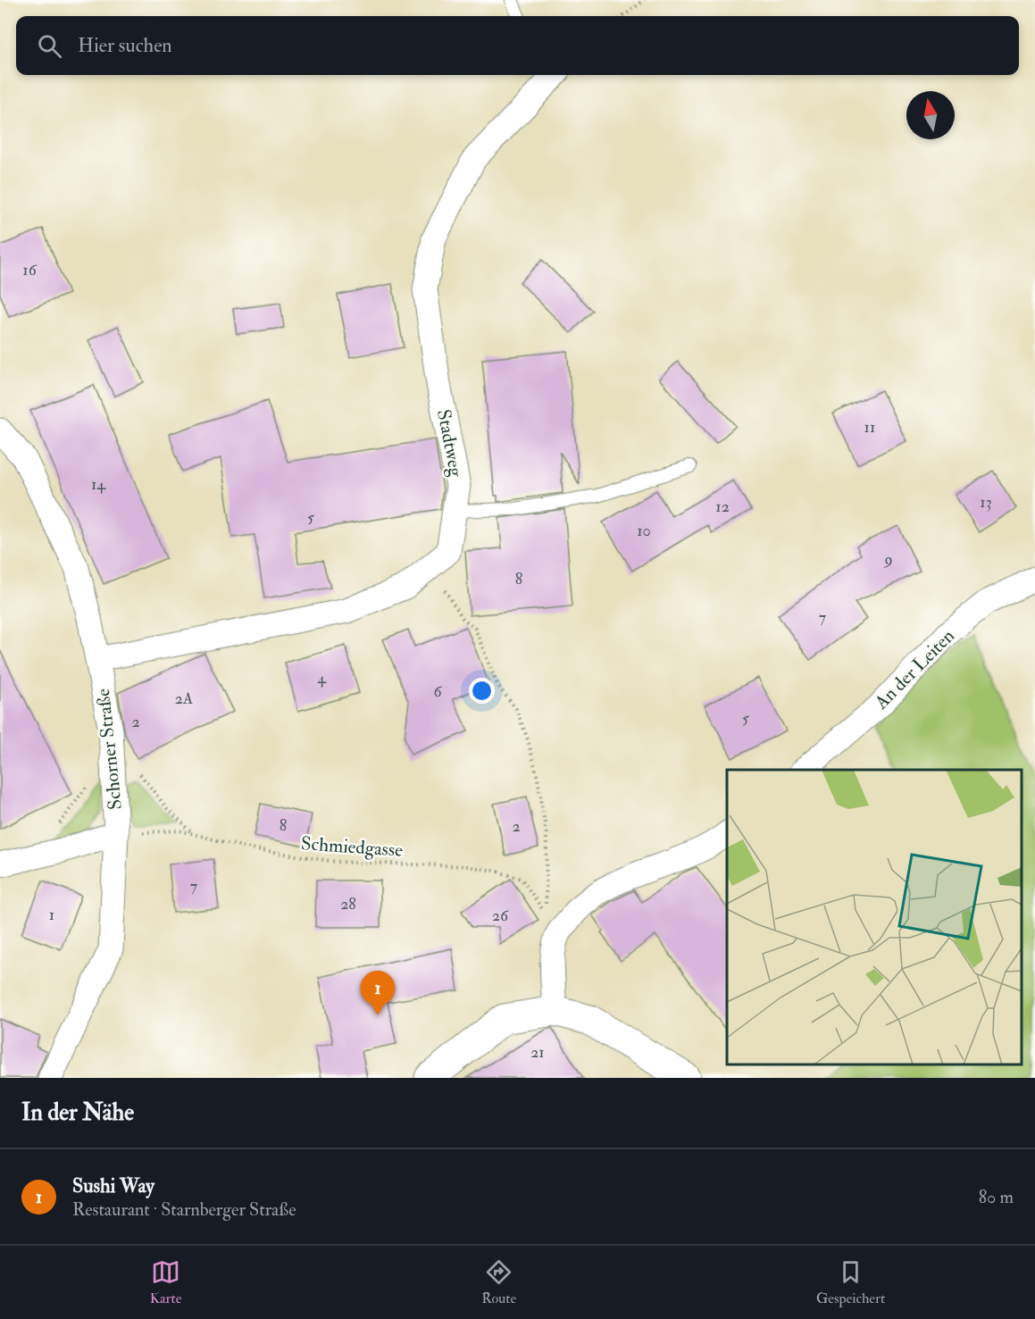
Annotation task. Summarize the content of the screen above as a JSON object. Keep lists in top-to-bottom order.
{
  "streets": {
    "street": ["Stadtweg", "An der Leiten", "Schorner Straße"],
    "path": ["Schmiedgasse"]
  },
  "crossings": [
    ["Stadtweg", "Schorner Straße"],
    ["Stadtweg", "Schmiedgasse"],
    ["Schorner Straße", "Schmiedgasse"]
  ],
  "house_numbers": [
    "16",
    "11",
    "14",
    "13",
    "12",
    "5",
    "10",
    "9",
    "8",
    "7",
    "4",
    "6",
    "2A",
    "5",
    "2",
    "8",
    "2",
    "7",
    "28",
    "1",
    "26",
    "21"
  ],
  "north": "top",
  "page": {
    "search": "Hier suchen",
    "pins": "1",
    "heading": "In der Nähe",
    "list": [
      {
        "mark": "1",
        "name": "Sushi Way",
        "note": "Restaurant · Starnberger Straße",
        "value": "80 m"
      }
    ],
    "nav": ["Karte", "Route", "Gespeichert"]
  }
}
